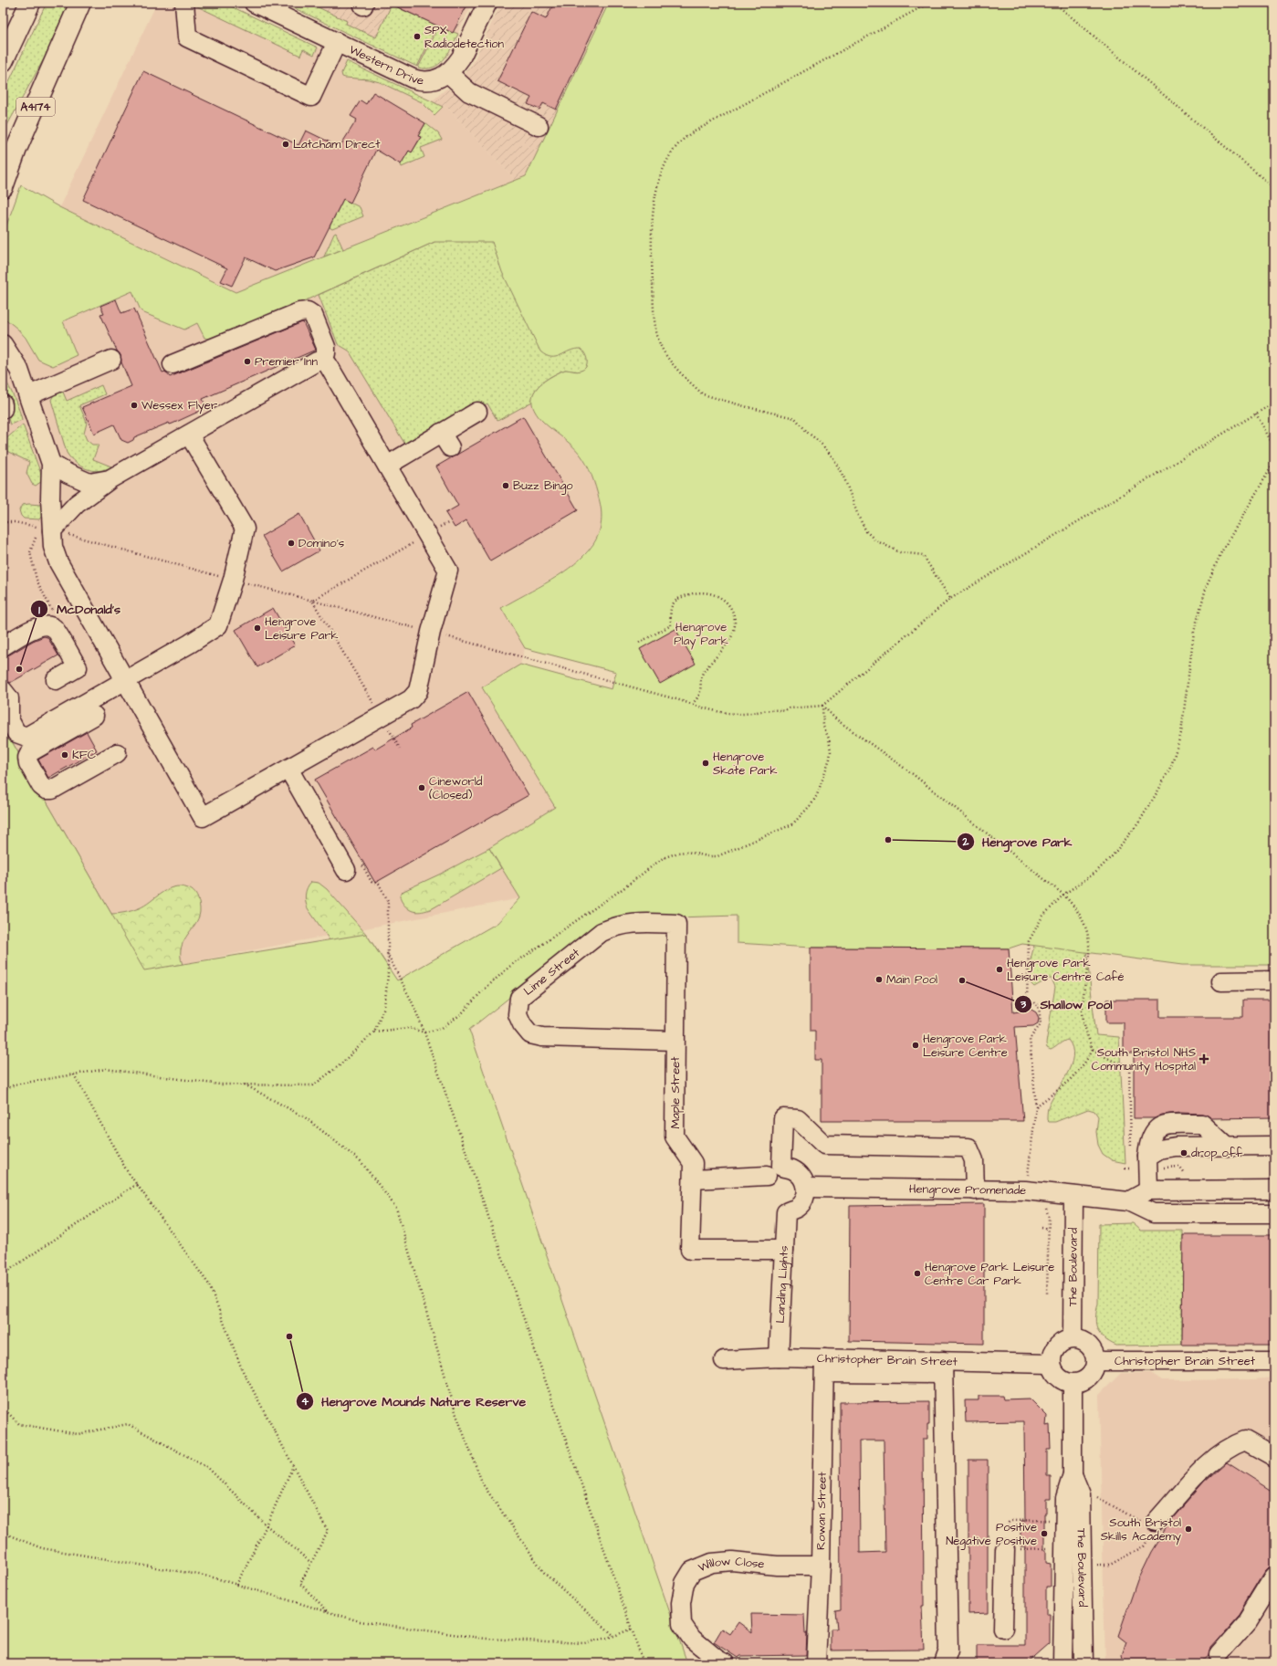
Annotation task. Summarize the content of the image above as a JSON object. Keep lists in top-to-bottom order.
{
  "streets": {
    "highway": ["A4174"],
    "street": [
      "Western Drive",
      "Lime Street",
      "Maple Street",
      "Hengrove Promenade",
      "The Boulevard",
      "Landing Lights",
      "Christopher Brain Street",
      "Rowan Street",
      "Willow Close"
    ]
  },
  "crossings": [
    ["Lime Street", "Maple Street"],
    ["Maple Street", "Landing Lights"],
    ["Hengrove Promenade", "The Boulevard"],
    ["Hengrove Promenade", "Landing Lights"],
    ["The Boulevard", "Christopher Brain Street"],
    ["Landing Lights", "Christopher Brain Street"],
    ["Christopher Brain Street", "Rowan Street"],
    ["Rowan Street", "Willow Close"]
  ],
  "parks": ["Hengrove Play Park"],
  "places": {
    "other": [
      "SPX Radiodetection",
      "Latcham Direct",
      "Premier Inn",
      "Wessex Flyer",
      "Buzz Bingo",
      "Domino's",
      "Hengrove Leisure Park",
      "McDonald's",
      "KFC",
      "Hengrove Skate Park",
      "Cineworld (Closed)",
      "Hengrove Park",
      "Hengrove Park Leisure Centre Café",
      "Main Pool",
      "Shallow Pool",
      "Hengrove Park Leisure Centre",
      "drop off",
      "Hengrove Park Leisure Centre Car Park",
      "Hengrove Mounds Nature Reserve",
      "South Bristol Skills Academy",
      "Positive Negative Positive"
    ],
    "health": ["South Bristol NHS Community Hospital"]
  }
}
